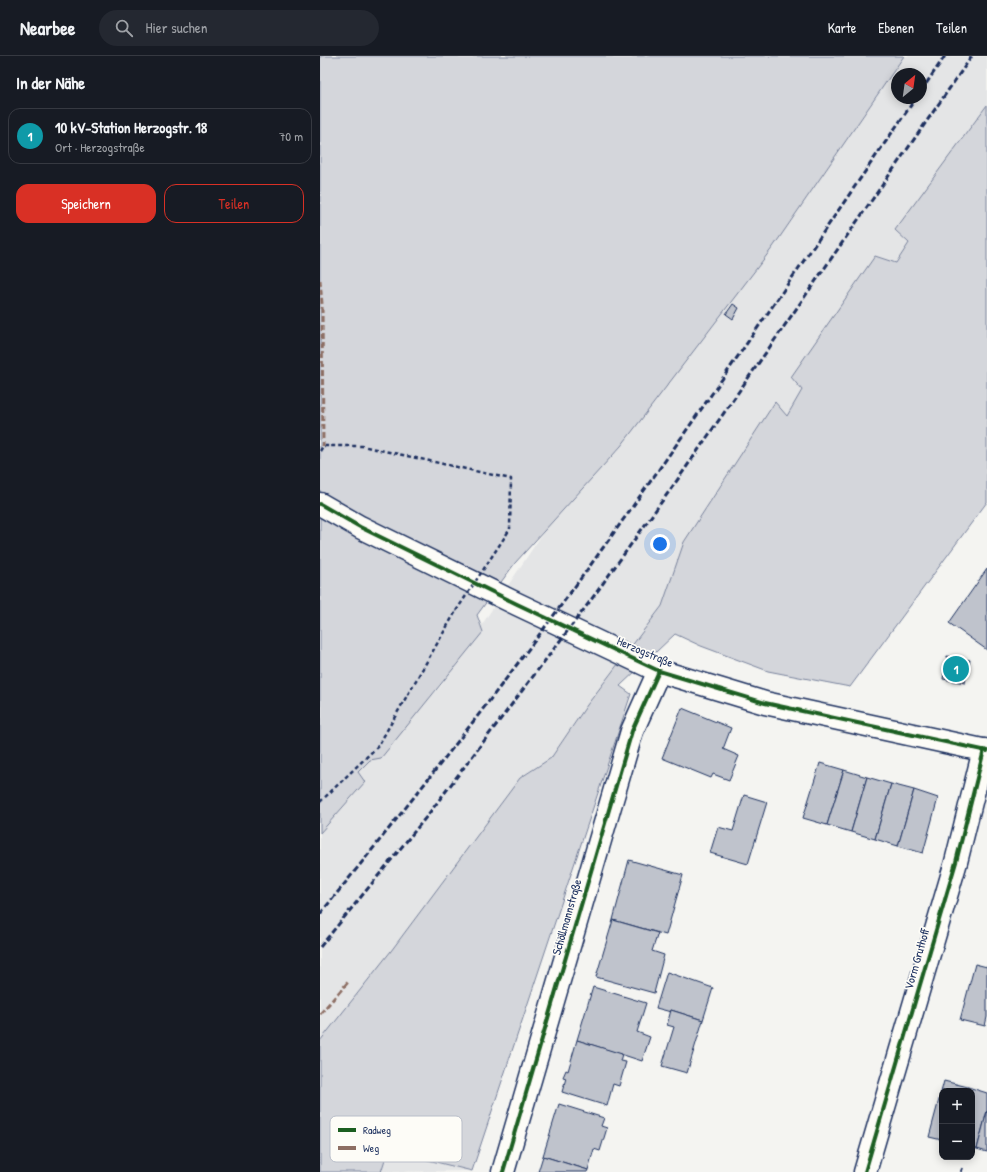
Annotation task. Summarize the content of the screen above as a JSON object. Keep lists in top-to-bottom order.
{
  "streets": {
    "street": ["Herzogstraße", "Schöllmannstraße", "Vorm Gruthoff"]
  },
  "crossings": [
    ["Herzogstraße", "Schöllmannstraße"],
    ["Herzogstraße", "Vorm Gruthoff"]
  ],
  "legend": ["Radweg", "Weg"],
  "north": "top right",
  "page": {
    "header": "Nearbee",
    "search": "Hier suchen",
    "nav": ["Karte", "Ebenen", "Teilen"],
    "heading": "In der Nähe",
    "list": [
      {
        "mark": "1",
        "name": "10 kV-Station Herzogstr. 18",
        "note": "Ort · Herzogstraße",
        "value": "70 m"
      }
    ],
    "buttons": ["Speichern", "Teilen"],
    "pins": "1",
    "map_buttons": ["+", "−"]
  }
}
